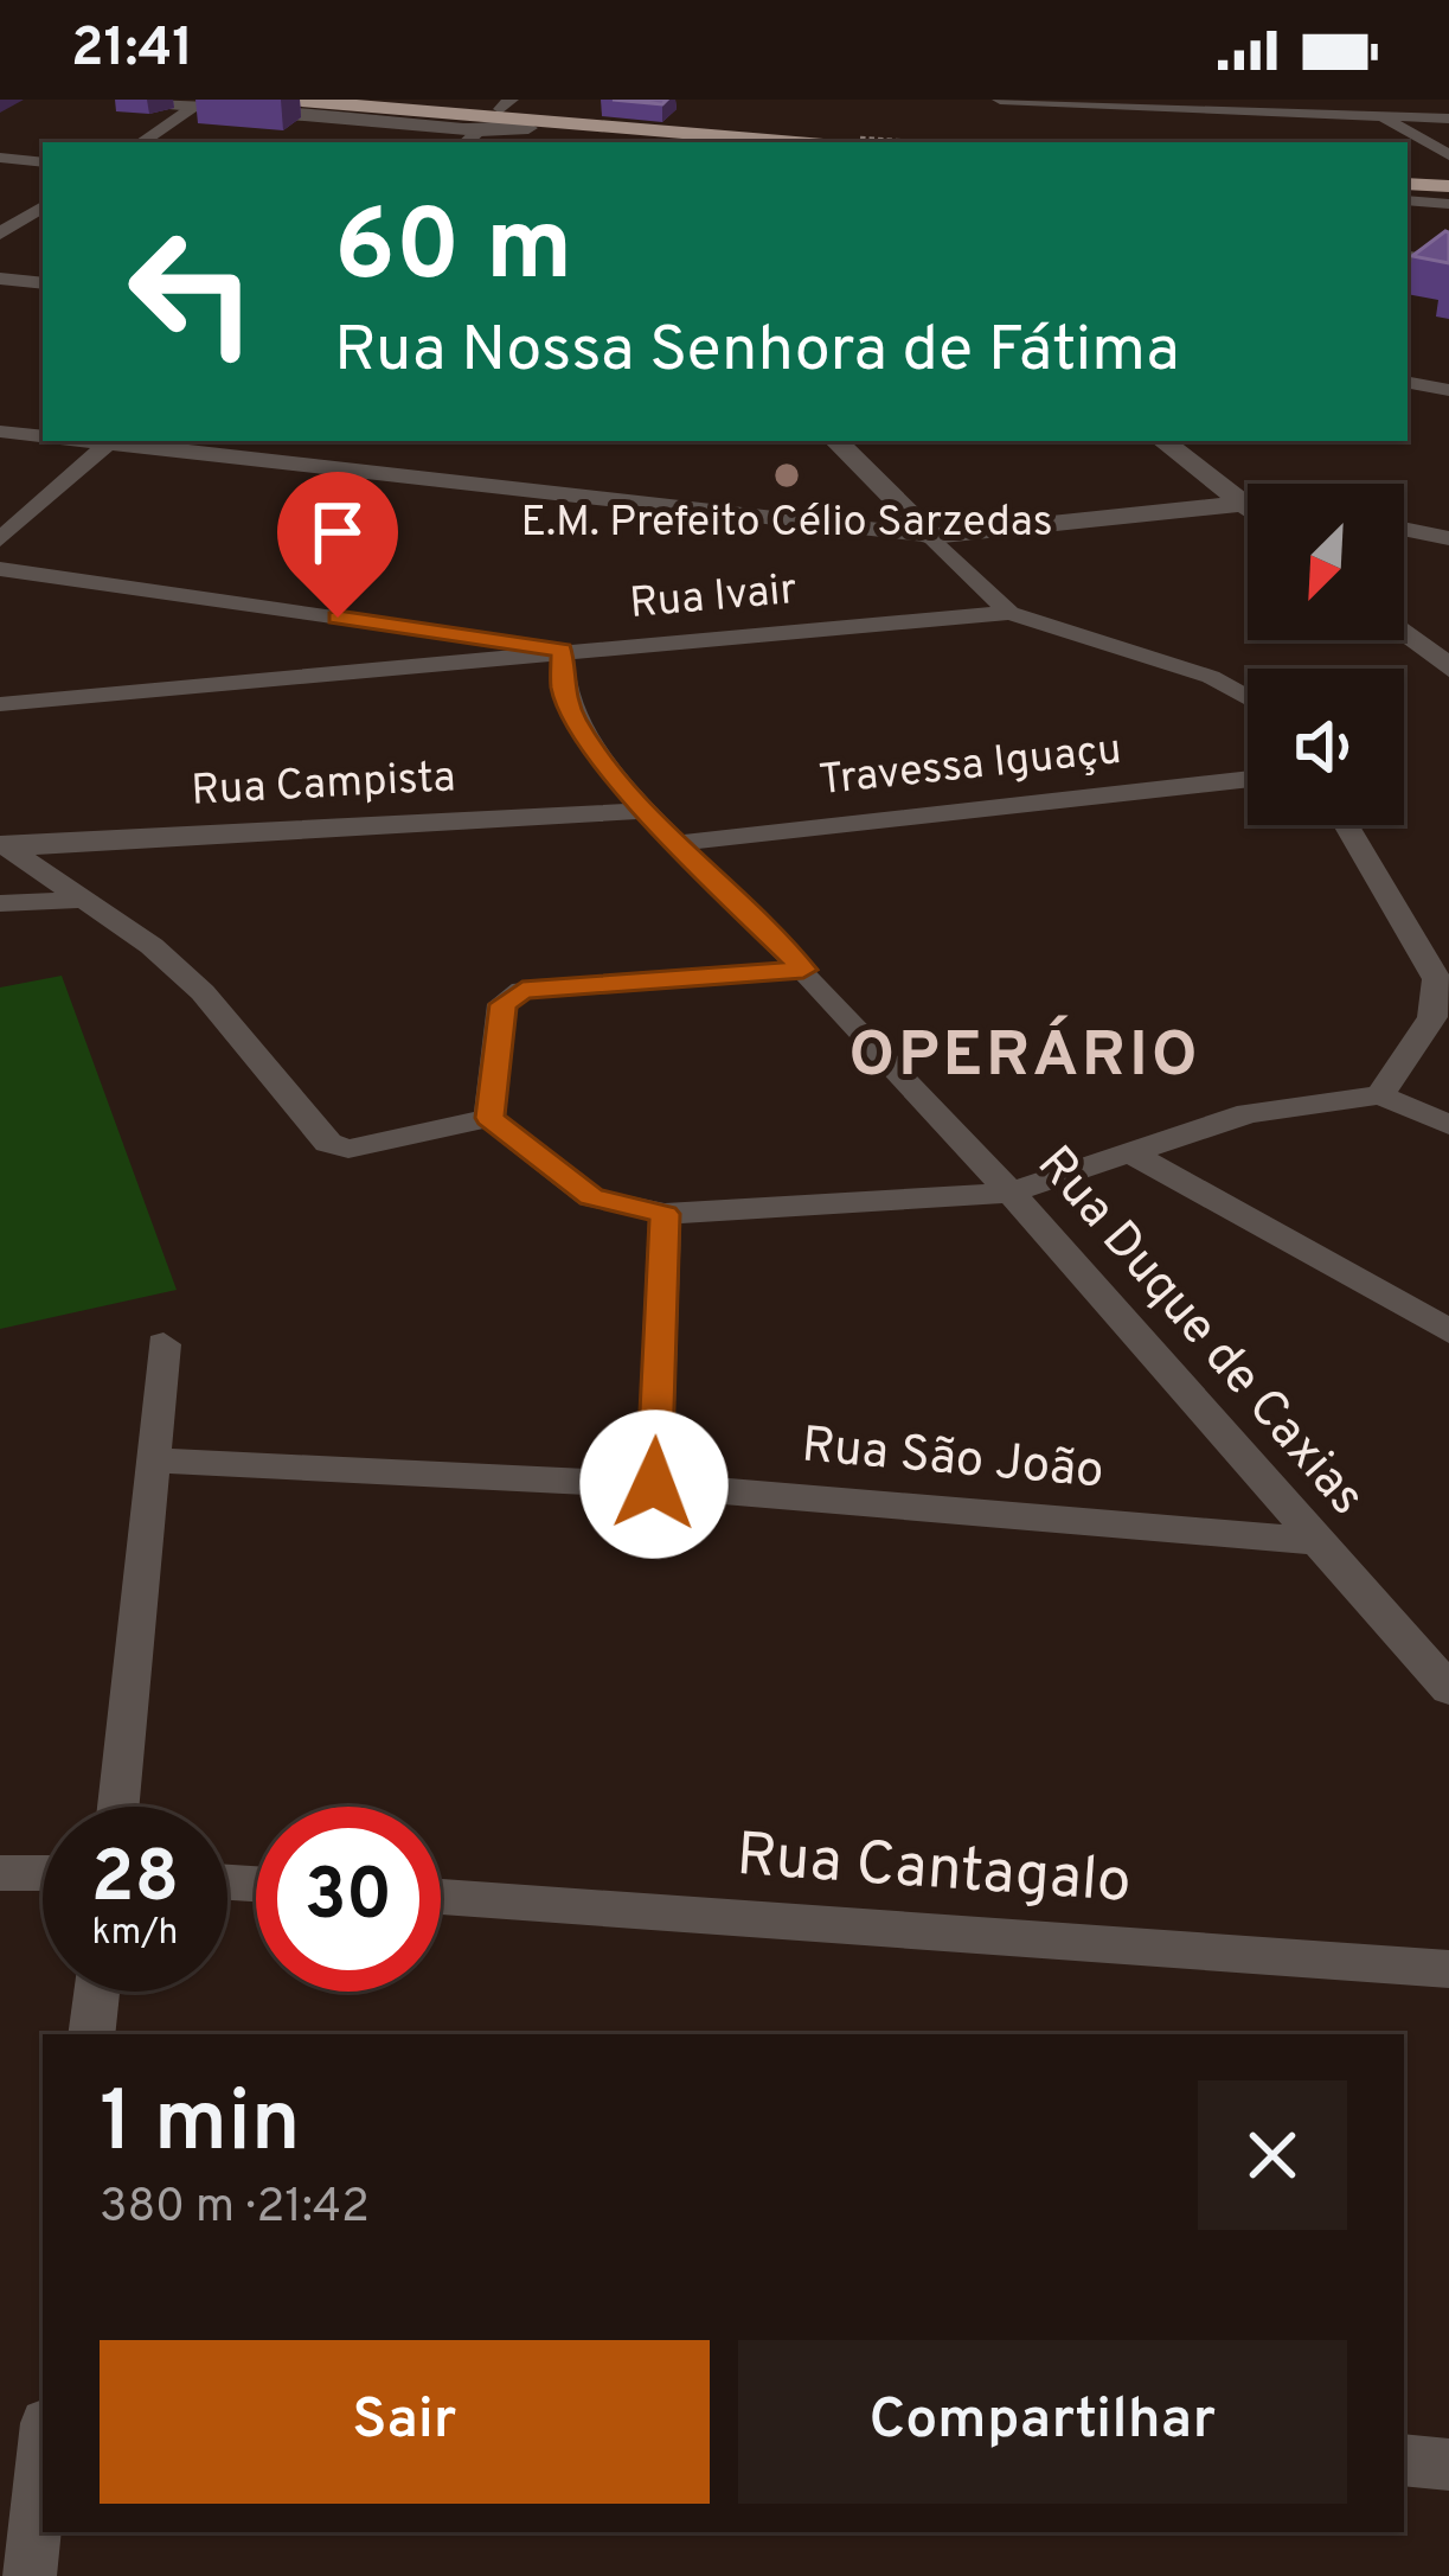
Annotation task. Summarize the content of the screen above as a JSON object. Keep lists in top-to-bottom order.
{
  "streets": {
    "street": [
      "Rua Ivair",
      "Travessa Iguaçu",
      "Rua Campista",
      "Rua Duque de Caxias",
      "Rua São João",
      "Rua Cantagalo"
    ]
  },
  "crossings": [
    ["Rua Ivair", "Rua Duque de Caxias"],
    ["Travessa Iguaçu", "Rua Duque de Caxias"],
    ["Rua Campista", "Rua Duque de Caxias"],
    ["Rua Duque de Caxias", "Rua São João"]
  ],
  "districts": ["OPERÁRIO"],
  "places": ["E.M. Prefeito Célio Sarzedas"],
  "north": "bottom left",
  "page": {
    "status": "21:41",
    "turn": ["60 m", "Rua Nossa Senhora de Fátima"],
    "speed": "28 km/h",
    "limit": "30",
    "heading": ["1 min", "380 m · 21:42"],
    "buttons": ["Sair", "Compartilhar"]
  }
}
